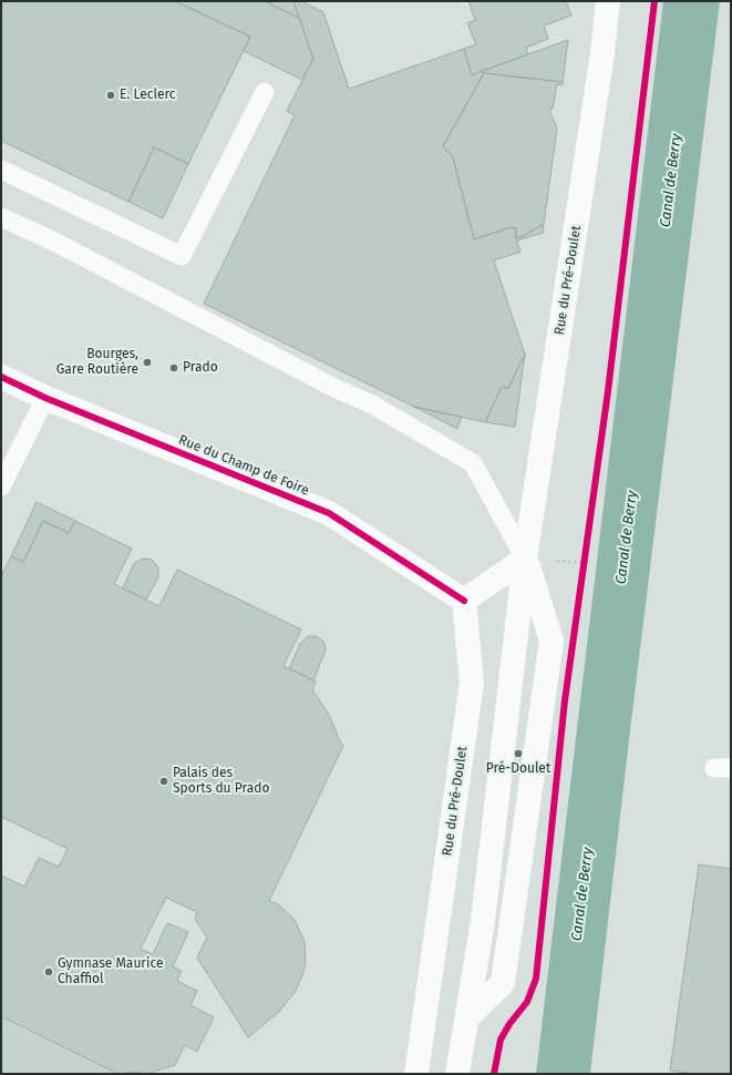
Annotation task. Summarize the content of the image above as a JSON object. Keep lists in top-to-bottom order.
{
  "streets": {
    "street": ["Rue du Pré-Doulet", "Rue du Champ de Foire"]
  },
  "crossings": [
    ["Rue du Pré-Doulet", "Rue du Champ de Foire"]
  ],
  "water": ["Canal de Berry"],
  "places": [
    "E. Leclerc",
    "Bourges, Gare Routière",
    "Prado",
    "Pré-Doulet",
    "Palais des Sports du Prado",
    "Gymnase Maurice Chaffiol"
  ]
}
